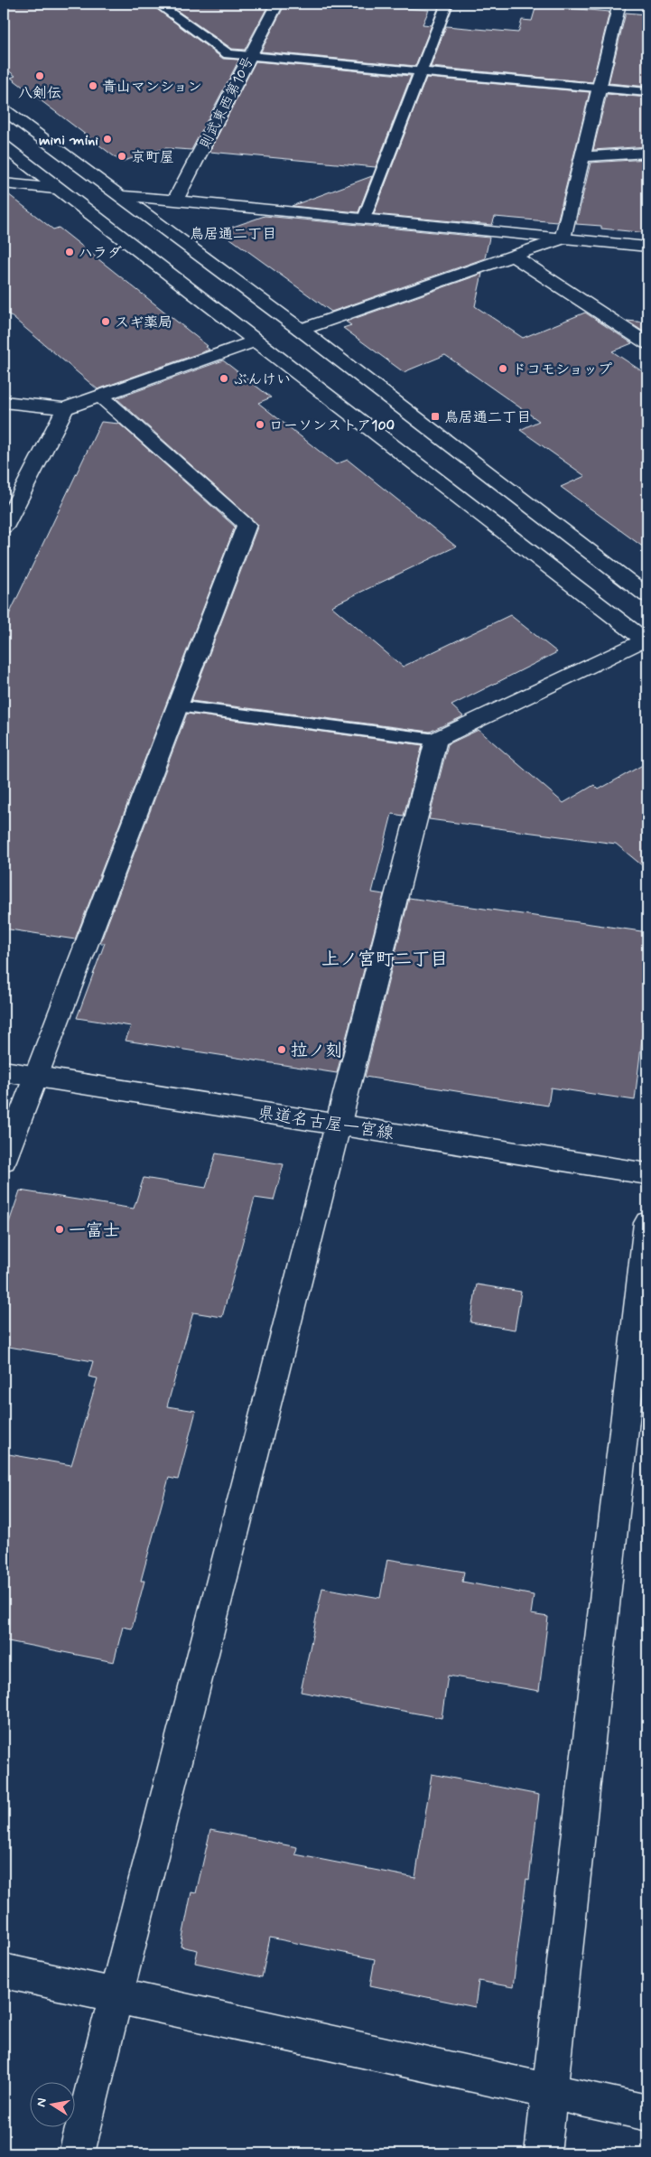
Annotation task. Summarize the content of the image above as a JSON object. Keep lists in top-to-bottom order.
{
  "streets": {
    "street": ["則武東西第10号", "県道名古屋一宮線"]
  },
  "districts": ["鳥居通二丁目", "上ノ宮町二丁目"],
  "places": {
    "other": [
      "八剣伝",
      "青山マンション",
      "mini mini",
      "京町屋",
      "ハラダ",
      "スギ薬局",
      "ドコモショップ",
      "ぶんけい",
      "ローソンストア100",
      "拉ノ刻",
      "一富士"
    ],
    "transit": ["鳥居通二丁目"]
  },
  "north": "left"
}
